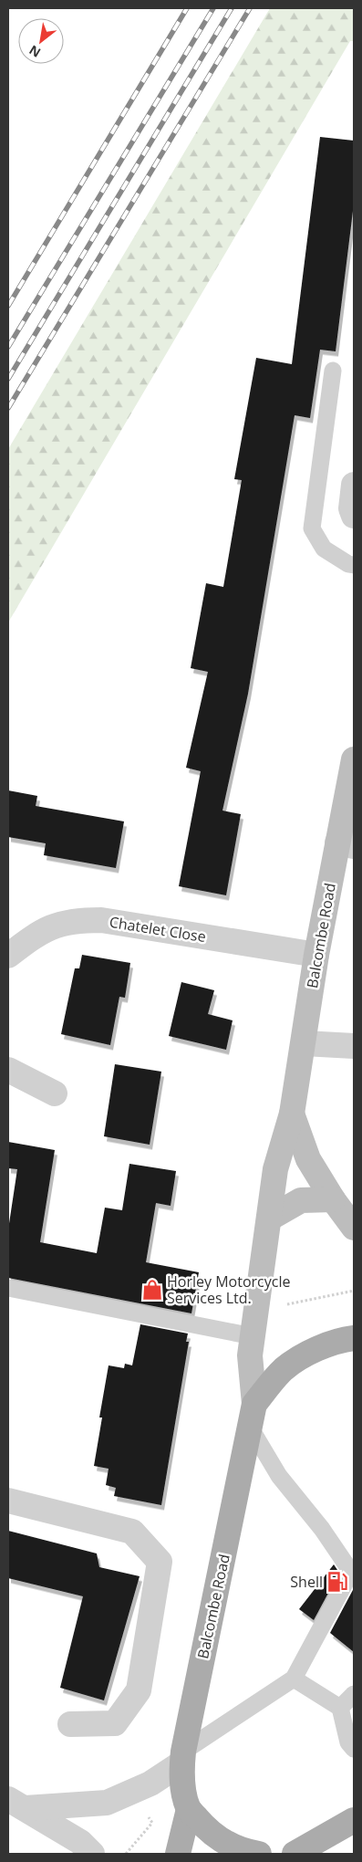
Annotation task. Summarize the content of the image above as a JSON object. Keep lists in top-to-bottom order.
{
  "streets": {
    "main road": ["Balcombe Road"],
    "street": ["Chatelet Close"]
  },
  "crossings": [
    ["Chatelet Close", "Balcombe Road"]
  ],
  "places": {
    "shop": ["Horley Motorcycle Services Ltd."],
    "fuel station": ["Shell"]
  },
  "north": "bottom left"
}
